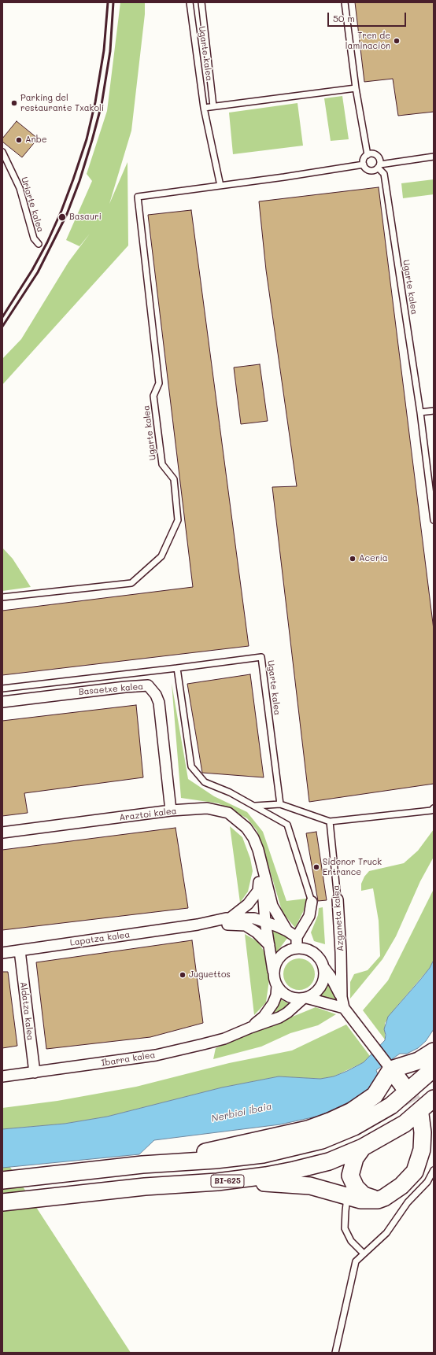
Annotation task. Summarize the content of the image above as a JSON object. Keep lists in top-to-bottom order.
{
  "streets": {
    "main road": ["BI-625"],
    "street": [
      "Basaetxe kalea",
      "Araztoi kalea",
      "Azganeta kalea",
      "Lapatza kalea",
      "Aldatza kalea",
      "Ibarra kalea"
    ],
    "lane": ["Ugarte kalea", "Uriarte kalea"]
  },
  "crossings": [
    ["Basaetxe kalea", "Araztoi kalea"],
    ["Azganeta kalea", "Ibarra kalea"],
    ["Lapatza kalea", "Aldatza kalea"],
    ["Aldatza kalea", "Ibarra kalea"]
  ],
  "water": ["Nerbioi ibaia"],
  "places": [
    "Tren de laminación",
    "Parking del restaurante Txakoli",
    "Anbe",
    "Basauri",
    "Acería",
    "Sidenor Truck Entrance",
    "Juguettos"
  ],
  "scale_bar": "50 m"
}
